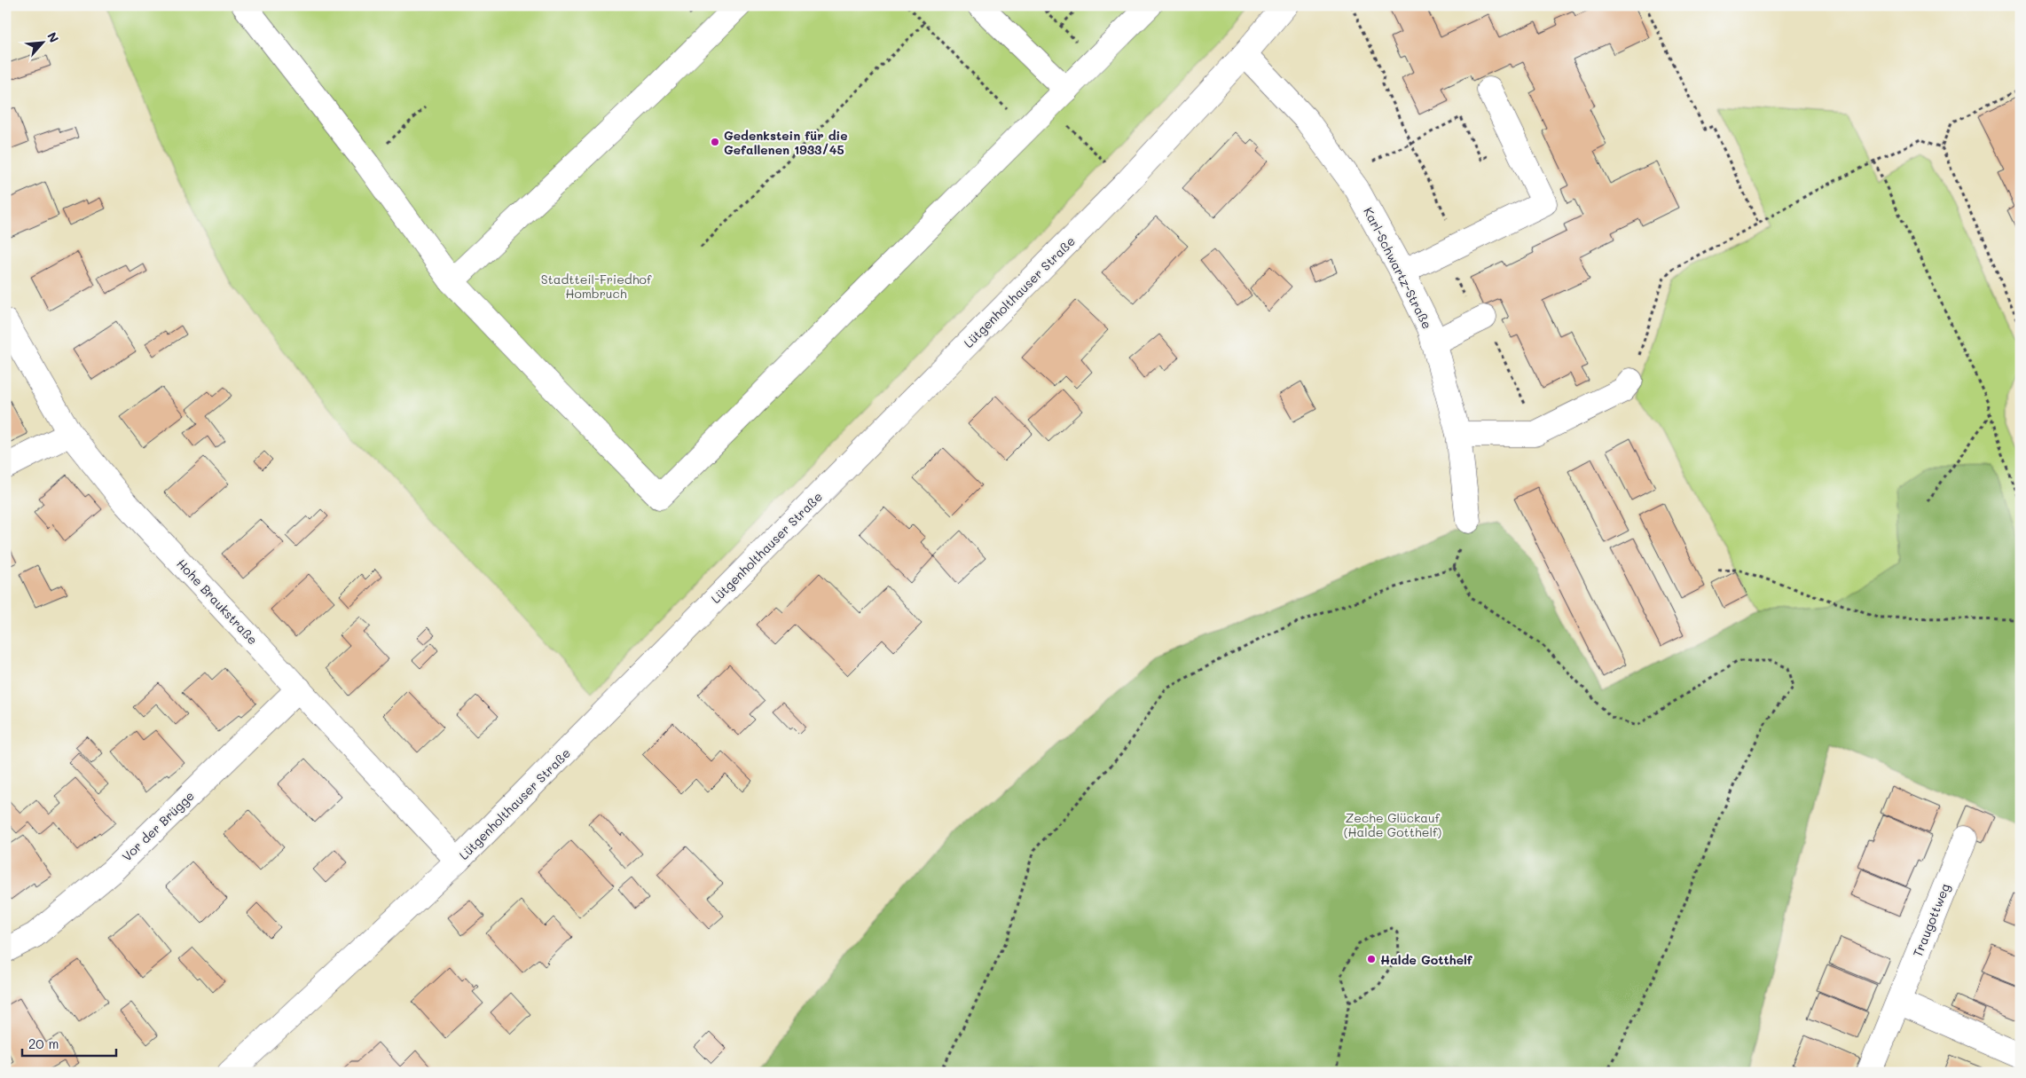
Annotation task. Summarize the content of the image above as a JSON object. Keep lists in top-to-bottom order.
{
  "streets": {
    "street": [
      "Karl-Schwartz-Straße",
      "Lütgenholthauser Straße",
      "Hohe Braukstraße",
      "Vor der Brügge",
      "Traugottweg"
    ]
  },
  "crossings": [
    ["Karl-Schwartz-Straße", "Lütgenholthauser Straße"],
    ["Lütgenholthauser Straße", "Hohe Braukstraße"],
    ["Hohe Braukstraße", "Vor der Brügge"]
  ],
  "parks": ["Stadtteil-Friedhof Hombruch", "Zeche Glückauf (Halde Gotthelf)"],
  "places": ["Gedenkstein für die Gefallenen 1933/45", "Halde Gotthelf"],
  "scale_bar": "20 m",
  "north": "top right"
}
